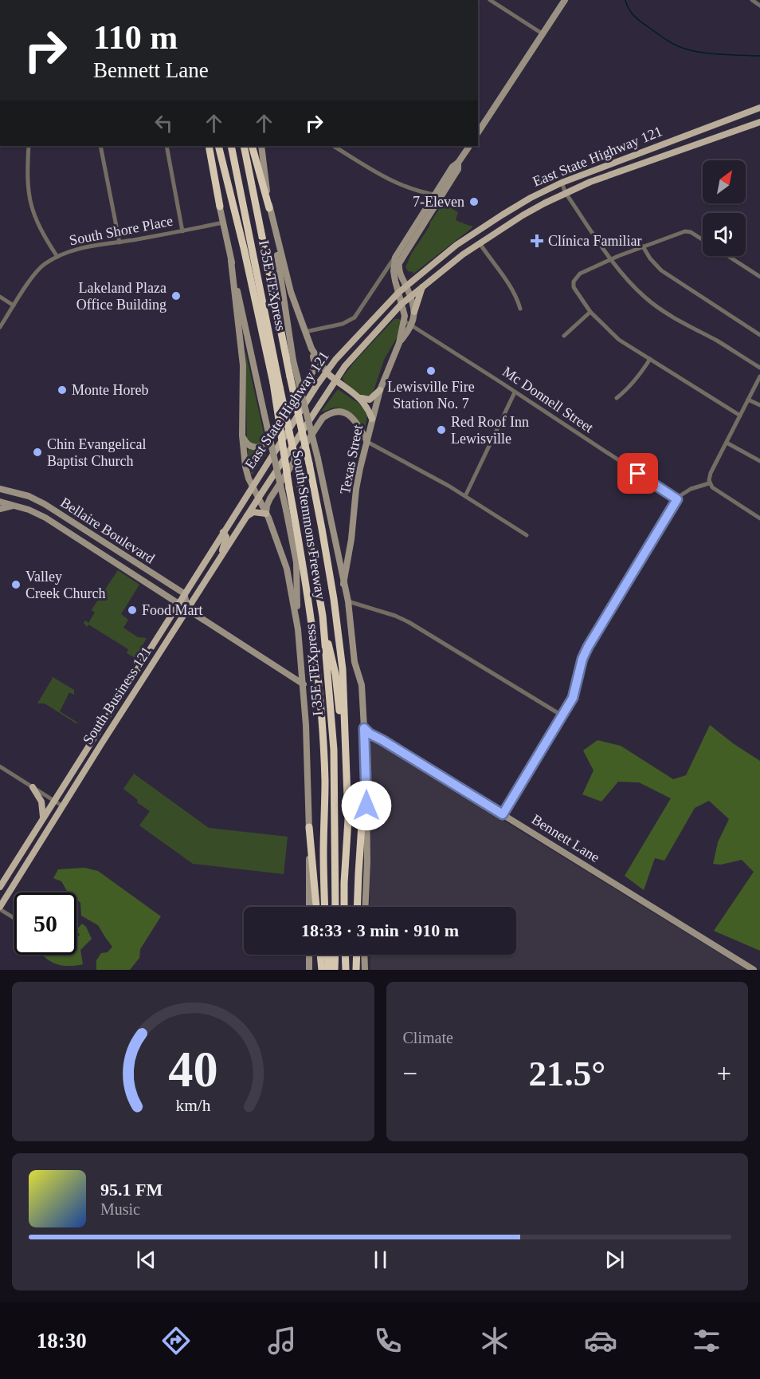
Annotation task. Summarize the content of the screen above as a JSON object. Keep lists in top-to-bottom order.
{
  "streets": {
    "highway": ["I 35E TEXpress", "South Stemmons Freeway"],
    "main road": [
      "East State Highway 121",
      "Texas Street",
      "Bellaire Boulevard",
      "South Business 121",
      "Bennett Lane"
    ],
    "street": ["South Shore Place", "Mc Donnell Street"]
  },
  "crossings": [
    ["East State Highway 121", "Texas Street"],
    ["East State Highway 121", "South Stemmons Freeway"],
    ["East State Highway 121", "South Business 121"],
    ["South Shore Place", "South Stemmons Freeway"],
    ["I 35E TEXpress", "South Stemmons Freeway"],
    ["Mc Donnell Street", "Texas Street"],
    ["Texas Street", "South Stemmons Freeway"],
    ["South Stemmons Freeway", "Bellaire Boulevard"],
    ["South Stemmons Freeway", "South Business 121"],
    ["South Stemmons Freeway", "Bennett Lane"],
    ["Bellaire Boulevard", "South Business 121"]
  ],
  "places": {
    "other": [
      "7-Eleven",
      "Lakeland Plaza Office Building",
      "Lewisville Fire Station No. 7",
      "Monte Horeb",
      "Red Roof Inn Lewisville",
      "Chin Evangelical Baptist Church",
      "Valley Creek Church",
      "Food Mart"
    ],
    "health": ["Clínica Familiar"]
  },
  "north": "top right",
  "page": {
    "turn": ["110 m", "Bennett Lane"],
    "limit": "50",
    "trip": "18:33 · 3 min · 910 m",
    "tile": "Climate",
    "heat": ["−", "21.5°", "+"],
    "song": ["95.1 FM", "Music"],
    "tabs": "18:30",
    "gauge": ["40", "km/h"]
  }
}
